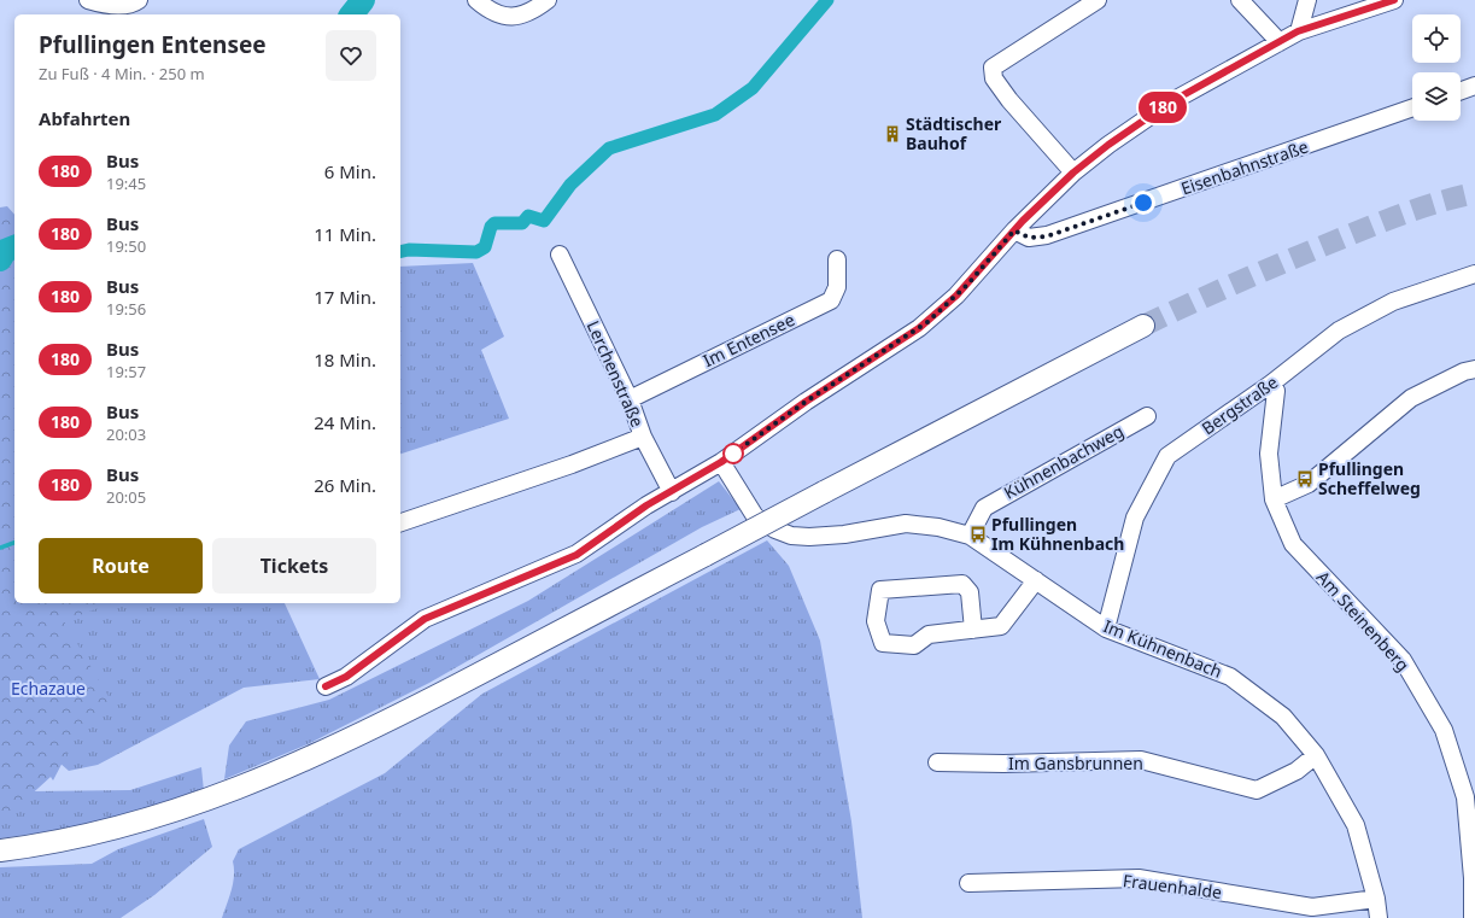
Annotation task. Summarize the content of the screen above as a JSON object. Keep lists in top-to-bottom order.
{
  "streets": {
    "street": [
      "Eisenbahnstraße",
      "Im Entensee",
      "Lerchenstraße",
      "Bergstraße",
      "Kühnenbachweg",
      "Am Steinenberg",
      "Im Kühnenbach",
      "Im Gansbrunnen",
      "Frauenhalde"
    ]
  },
  "crossings": [
    ["Im Entensee", "Lerchenstraße"],
    ["Bergstraße", "Am Steinenberg"],
    ["Bergstraße", "Im Kühnenbach"],
    ["Kühnenbachweg", "Im Kühnenbach"],
    ["Im Kühnenbach", "Im Gansbrunnen"],
    ["Im Kühnenbach", "Frauenhalde"]
  ],
  "parks": ["Echazaue"],
  "places": {
    "building": ["Städtischer Bauhof"],
    "bus stop": ["Pfullingen Scheffelweg", "Pfullingen Im Kühnenbach"]
  },
  "lines": ["bus line 180"],
  "page": {
    "on_map": "180",
    "heading": [
      ["Pfullingen Entensee", "Zu Fuß · 4 Min. · 250 m"],
      "Abfahrten"
    ],
    "list": [
      {
        "mark": "180",
        "name": "Bus",
        "note": "19:45",
        "value": "6 Min."
      },
      {
        "mark": "180",
        "name": "Bus",
        "note": "19:50",
        "value": "11 Min."
      },
      {
        "mark": "180",
        "name": "Bus",
        "note": "19:56",
        "value": "17 Min."
      },
      {
        "mark": "180",
        "name": "Bus",
        "note": "19:57",
        "value": "18 Min."
      },
      {
        "mark": "180",
        "name": "Bus",
        "note": "20:03",
        "value": "24 Min."
      },
      {
        "mark": "180",
        "name": "Bus",
        "note": "20:05",
        "value": "26 Min."
      }
    ],
    "buttons": ["Route", "Tickets"]
  }
}
